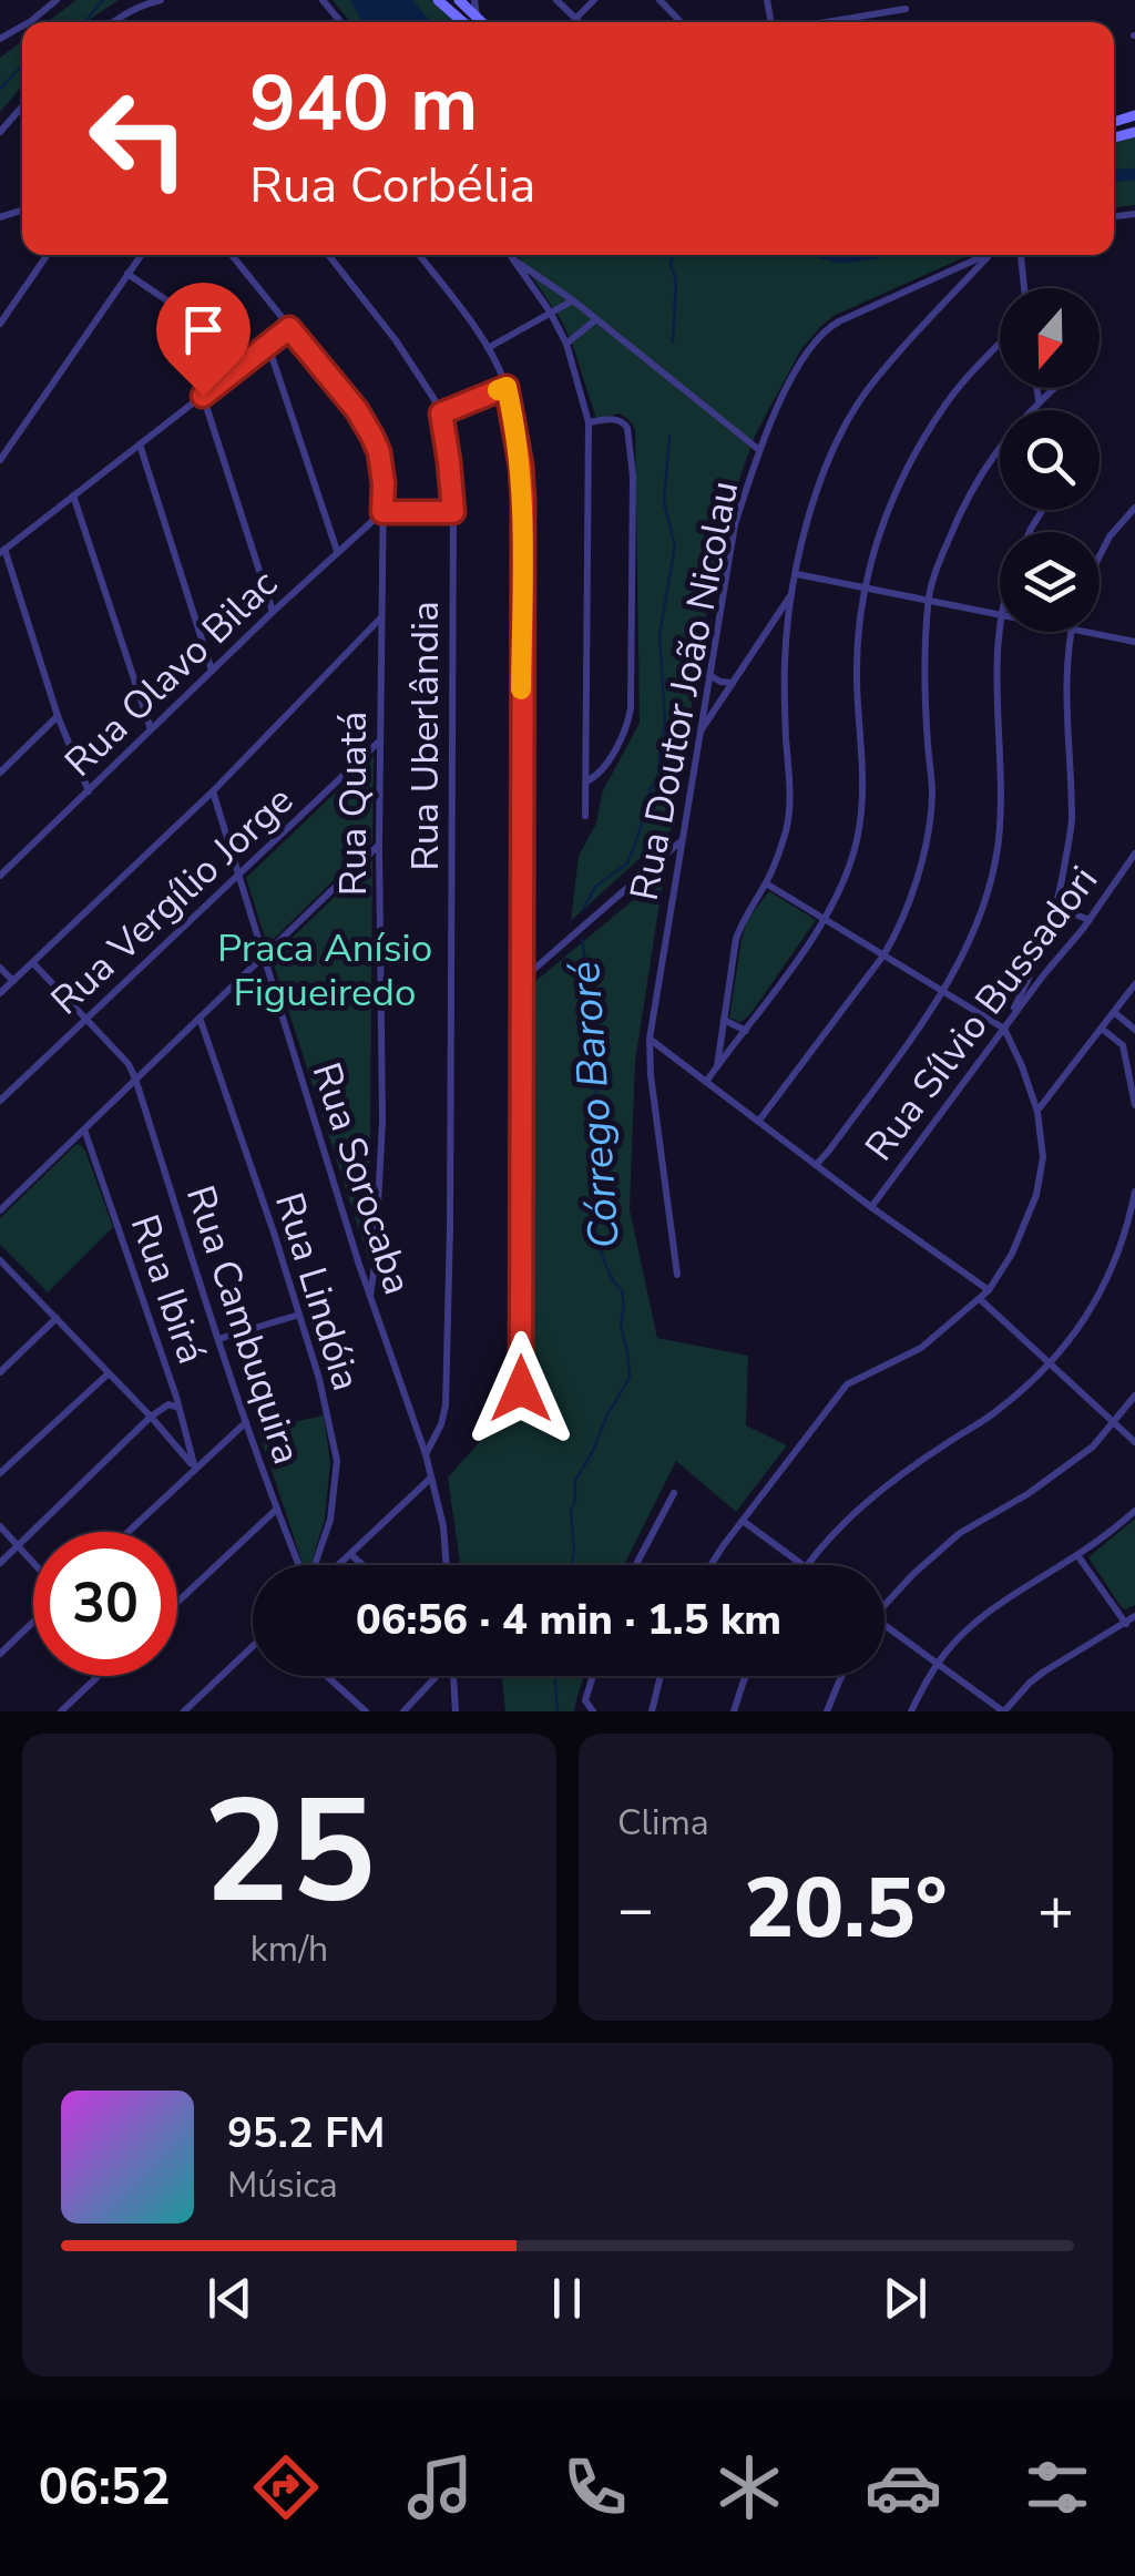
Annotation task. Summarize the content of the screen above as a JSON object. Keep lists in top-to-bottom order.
{
  "streets": {
    "street": [
      "Rua Olavo Bilac",
      "Rua Doutor João Nicolau",
      "Rua Uberlândia",
      "Rua Quatá",
      "Rua Vergílio Jorge",
      "Rua Sílvio Bussadori",
      "Rua Sorocaba",
      "Rua Ibirá",
      "Rua Lindóia",
      "Rua Cambuquira"
    ]
  },
  "crossings": [
    ["Rua Olavo Bilac", "Rua Quatá"],
    ["Rua Uberlândia", "Rua Sorocaba"],
    ["Rua Quatá", "Rua Vergílio Jorge"],
    ["Rua Quatá", "Rua Sorocaba"],
    ["Rua Vergílio Jorge", "Rua Sorocaba"],
    ["Rua Vergílio Jorge", "Rua Cambuquira"]
  ],
  "water": ["Córrego Baroré"],
  "parks": ["Praca Anísio Figueiredo"],
  "north": "bottom",
  "page": {
    "turn": ["940 m", "Rua Corbélia"],
    "limit": "30",
    "trip": "06:56 · 4 min · 1.5 km",
    "tile": [
      ["25", "km/h"],
      "Clima"
    ],
    "heat": ["−", "20.5°", "+"],
    "song": ["95.2 FM", "Música"],
    "tabs": "06:52"
  }
}
